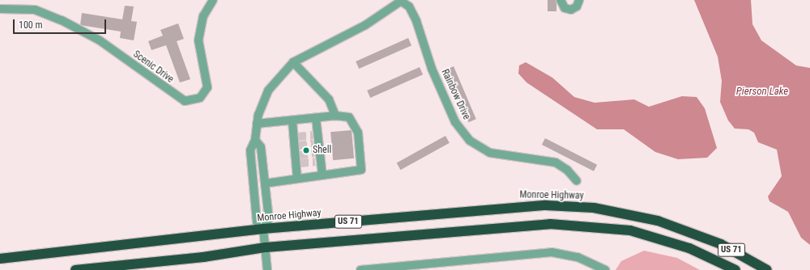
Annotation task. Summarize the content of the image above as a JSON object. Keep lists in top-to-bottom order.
{
  "streets": {
    "highway": ["Monroe Highway", "US 71"],
    "street": ["Scenic Drive", "Rainbow Drive"]
  },
  "crossings": [
    ["Rainbow Drive", "Monroe Highway"],
    ["Rainbow Drive", "US 71"]
  ],
  "water": ["Pierson Lake"],
  "places": ["Shell"],
  "scale_bar": "100 m"
}
